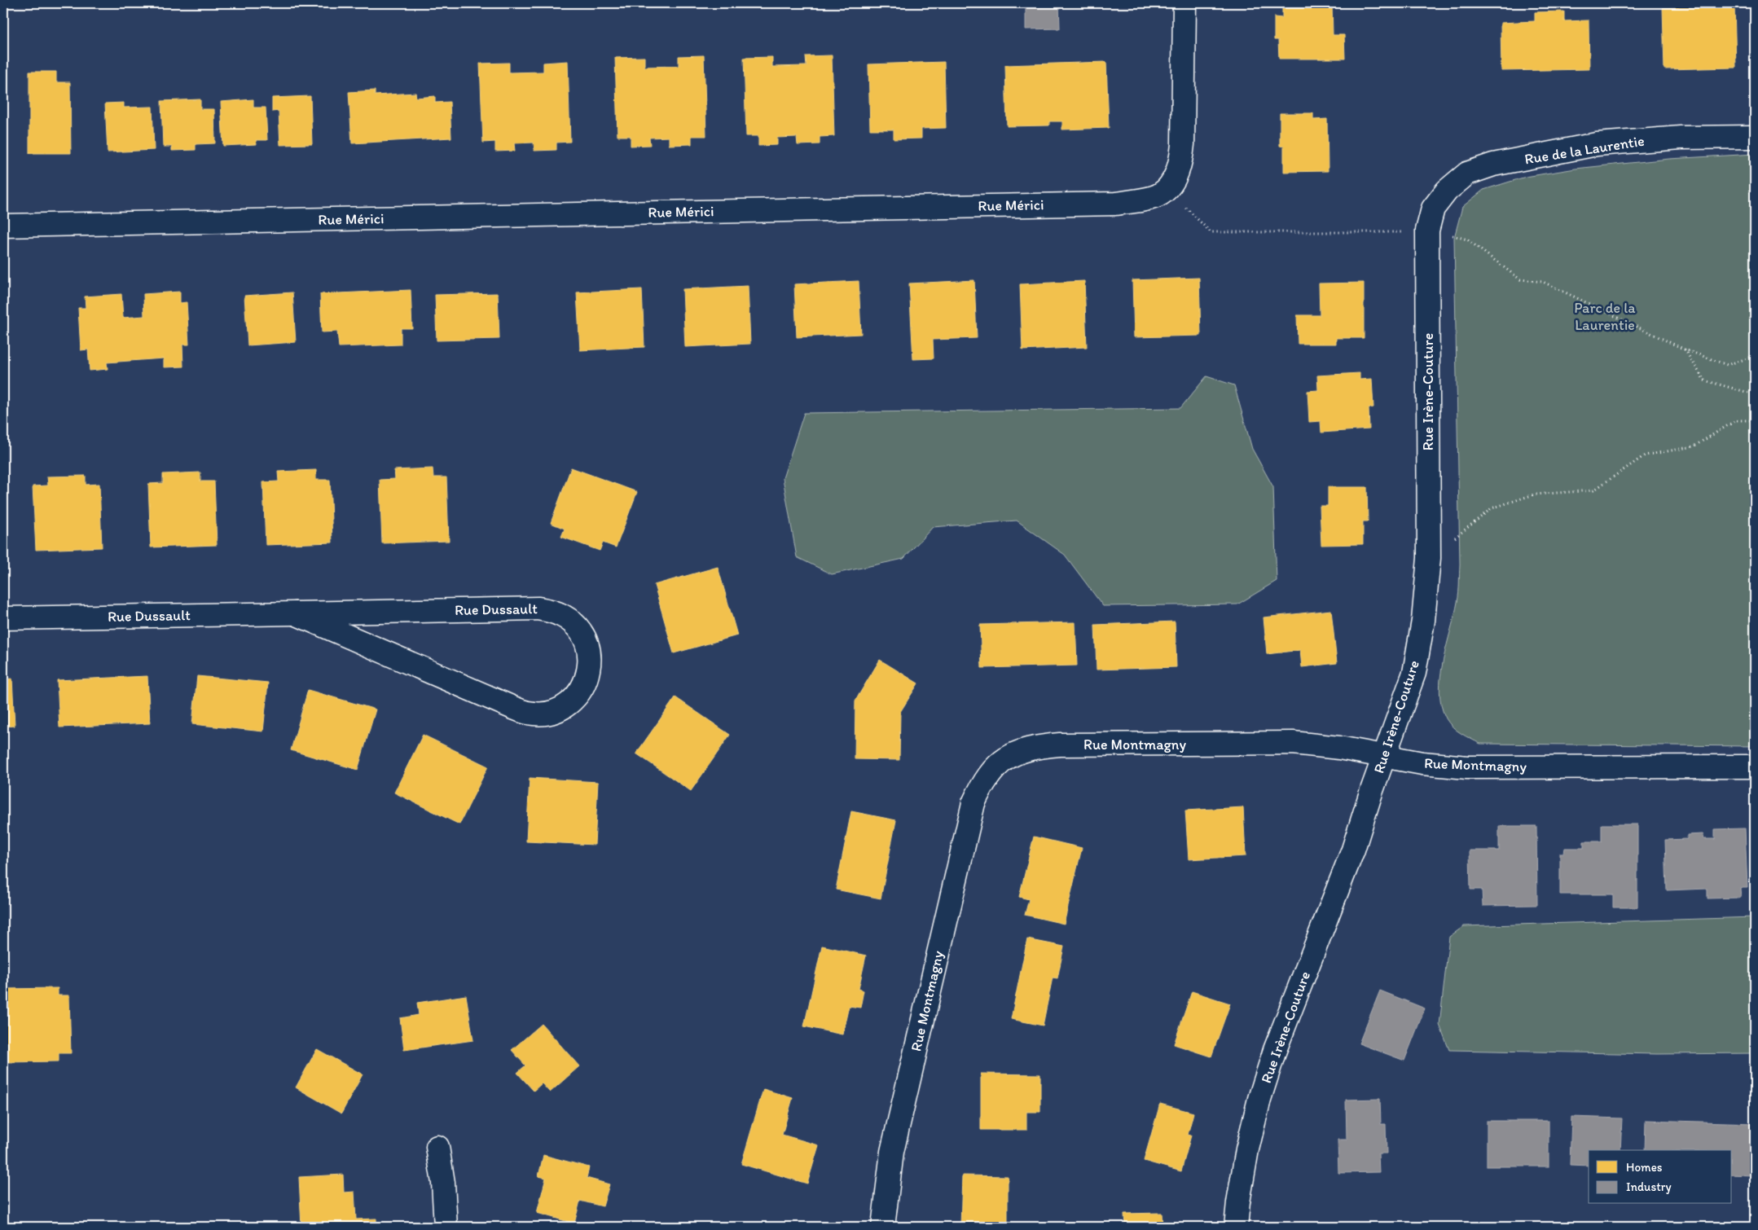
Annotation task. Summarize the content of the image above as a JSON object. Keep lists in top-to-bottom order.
{
  "streets": {
    "street": [
      "Rue de la Laurentie",
      "Rue Mérici",
      "Rue Irène-Couture",
      "Rue Dussault",
      "Rue Montmagny"
    ]
  },
  "crossings": [
    ["Rue de la Laurentie", "Rue Irène-Couture"],
    ["Rue Irène-Couture", "Rue Montmagny"]
  ],
  "parks": ["Parc de la Laurentie"],
  "legend": ["Homes", "Industry"]
}
